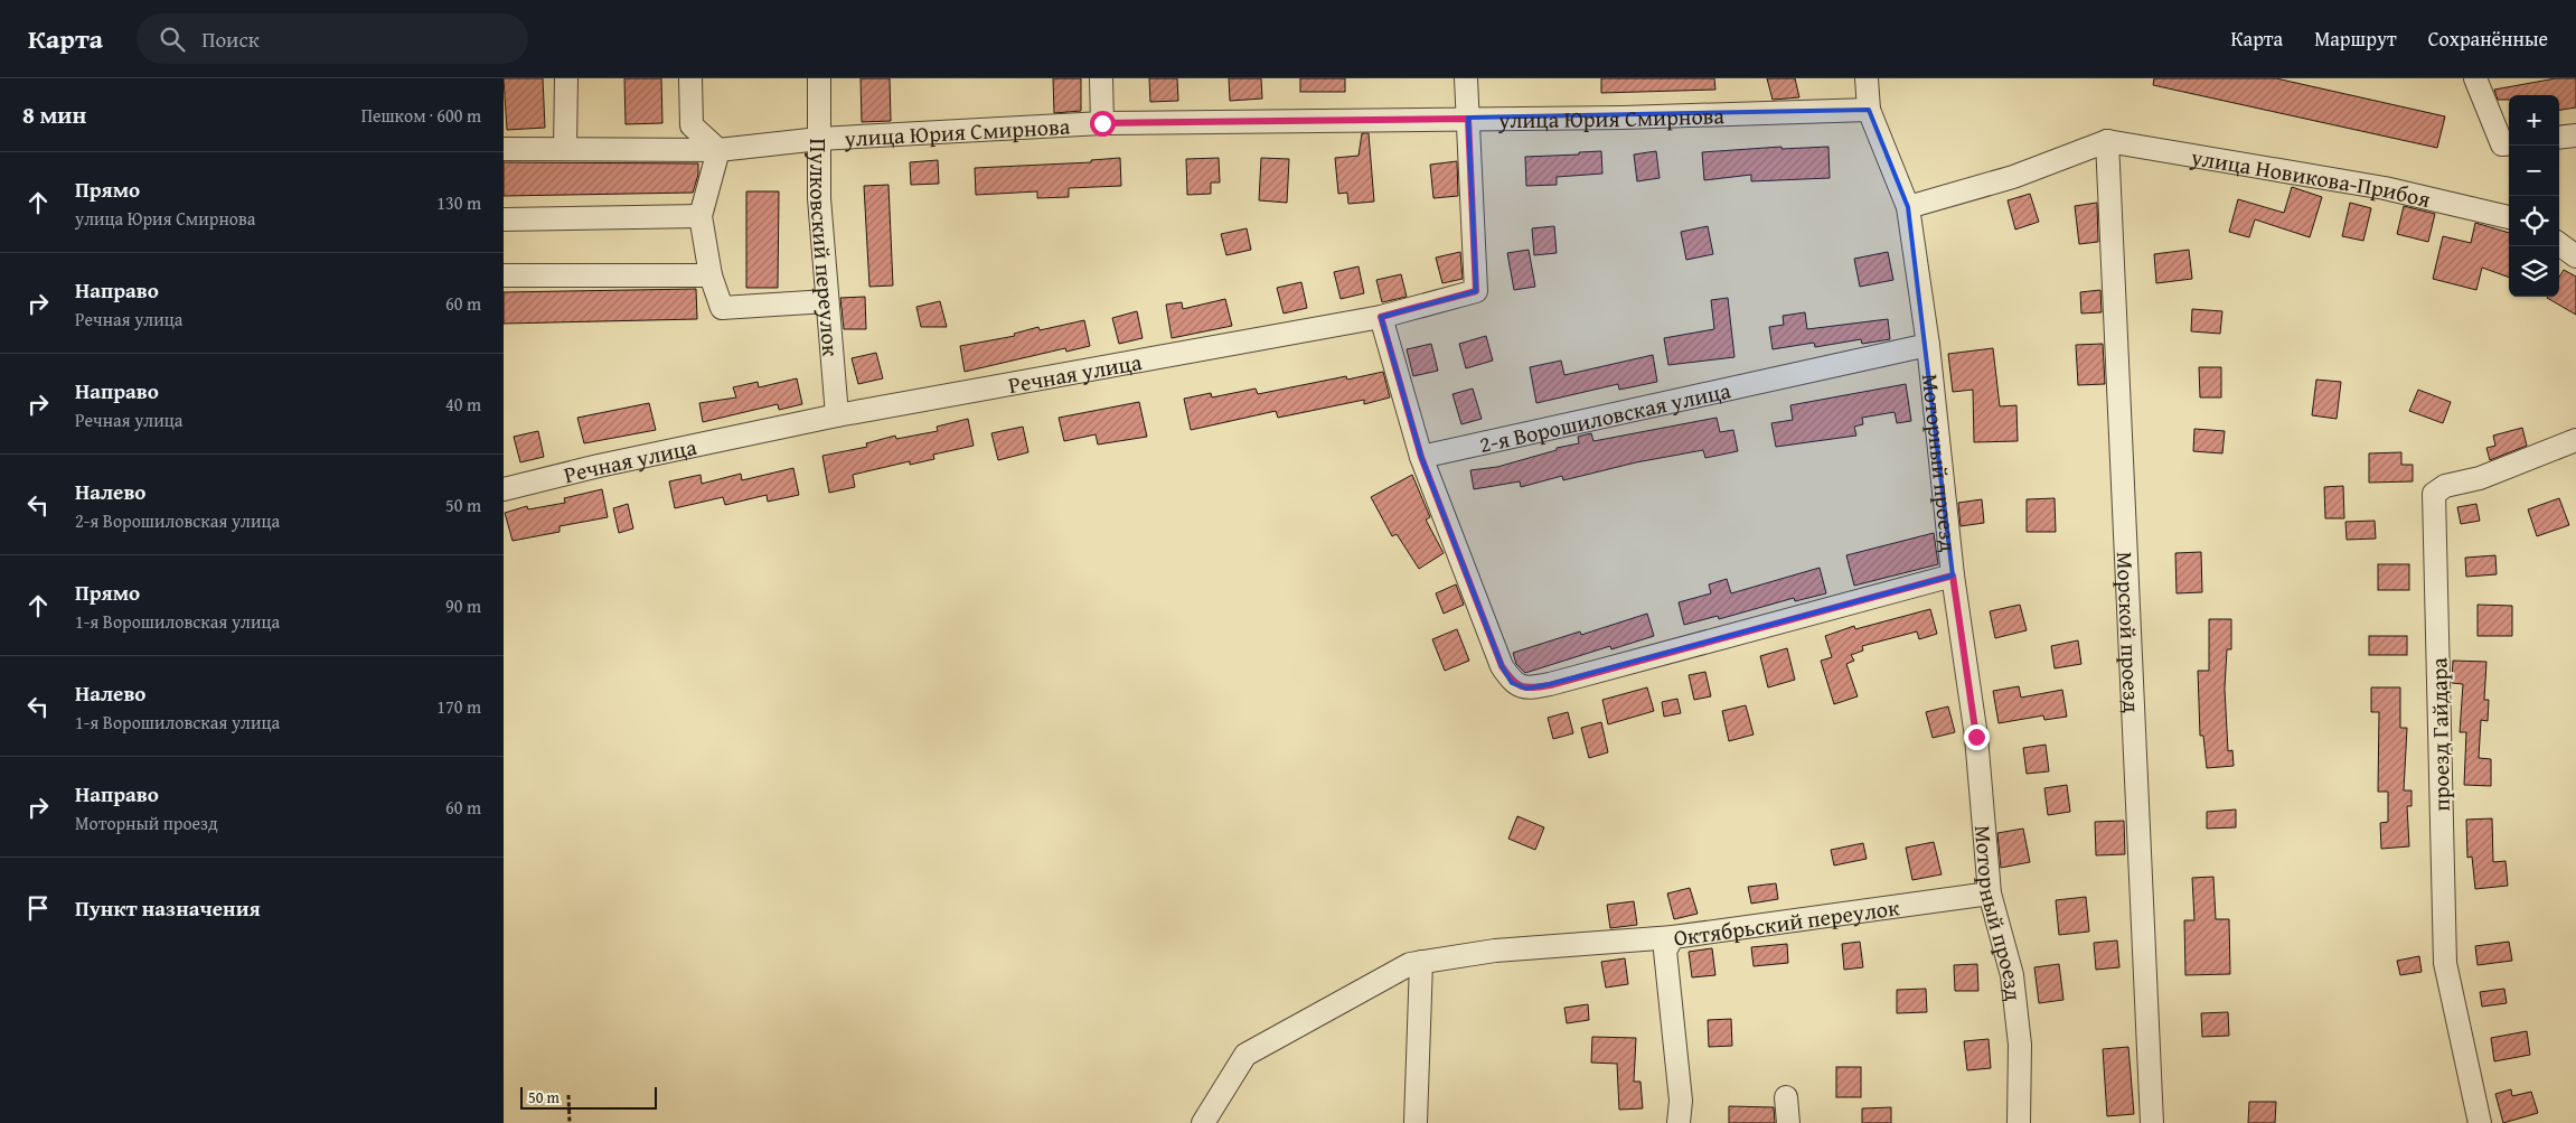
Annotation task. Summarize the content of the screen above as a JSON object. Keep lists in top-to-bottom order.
{
  "streets": {
    "street": [
      "улица Юрия Смирнова",
      "улица Новикова-Прибоя",
      "Пулковский переулок",
      "Речная улица",
      "2-я Ворошиловская улица",
      "Моторный проезд",
      "Морской проезд",
      "проезд Гайдара",
      "Октябрьский переулок"
    ]
  },
  "crossings": [
    ["улица Юрия Смирнова", "Пулковский переулок"],
    ["улица Юрия Смирнова", "Речная улица"],
    ["улица Юрия Смирнова", "Моторный проезд"],
    ["улица Новикова-Прибоя", "Морской проезд"],
    ["Пулковский переулок", "Речная улица"],
    ["2-я Ворошиловская улица", "Моторный проезд"],
    ["Моторный проезд", "Октябрьский переулок"]
  ],
  "scale_bar": "50 m",
  "page": {
    "header": "Карта",
    "search": "Поиск",
    "nav": ["Карта", "Маршрут", "Сохранённые"],
    "heading": ["8 мин", "Пешком · 600 m"],
    "map_buttons": ["+", "−"],
    "list": [
      ["Прямо", "улица Юрия Смирнова", "130 m"],
      ["Направо", "Речная улица", "60 m"],
      ["Направо", "Речная улица", "40 m"],
      ["Налево", "2-я Ворошиловская улица", "50 m"],
      ["Прямо", "1-я Ворошиловская улица", "90 m"],
      ["Налево", "1-я Ворошиловская улица", "170 m"],
      ["Направо", "Моторный проезд", "60 m"],
      "Пункт назначения"
    ],
    "scale": "50 m"
  }
}
